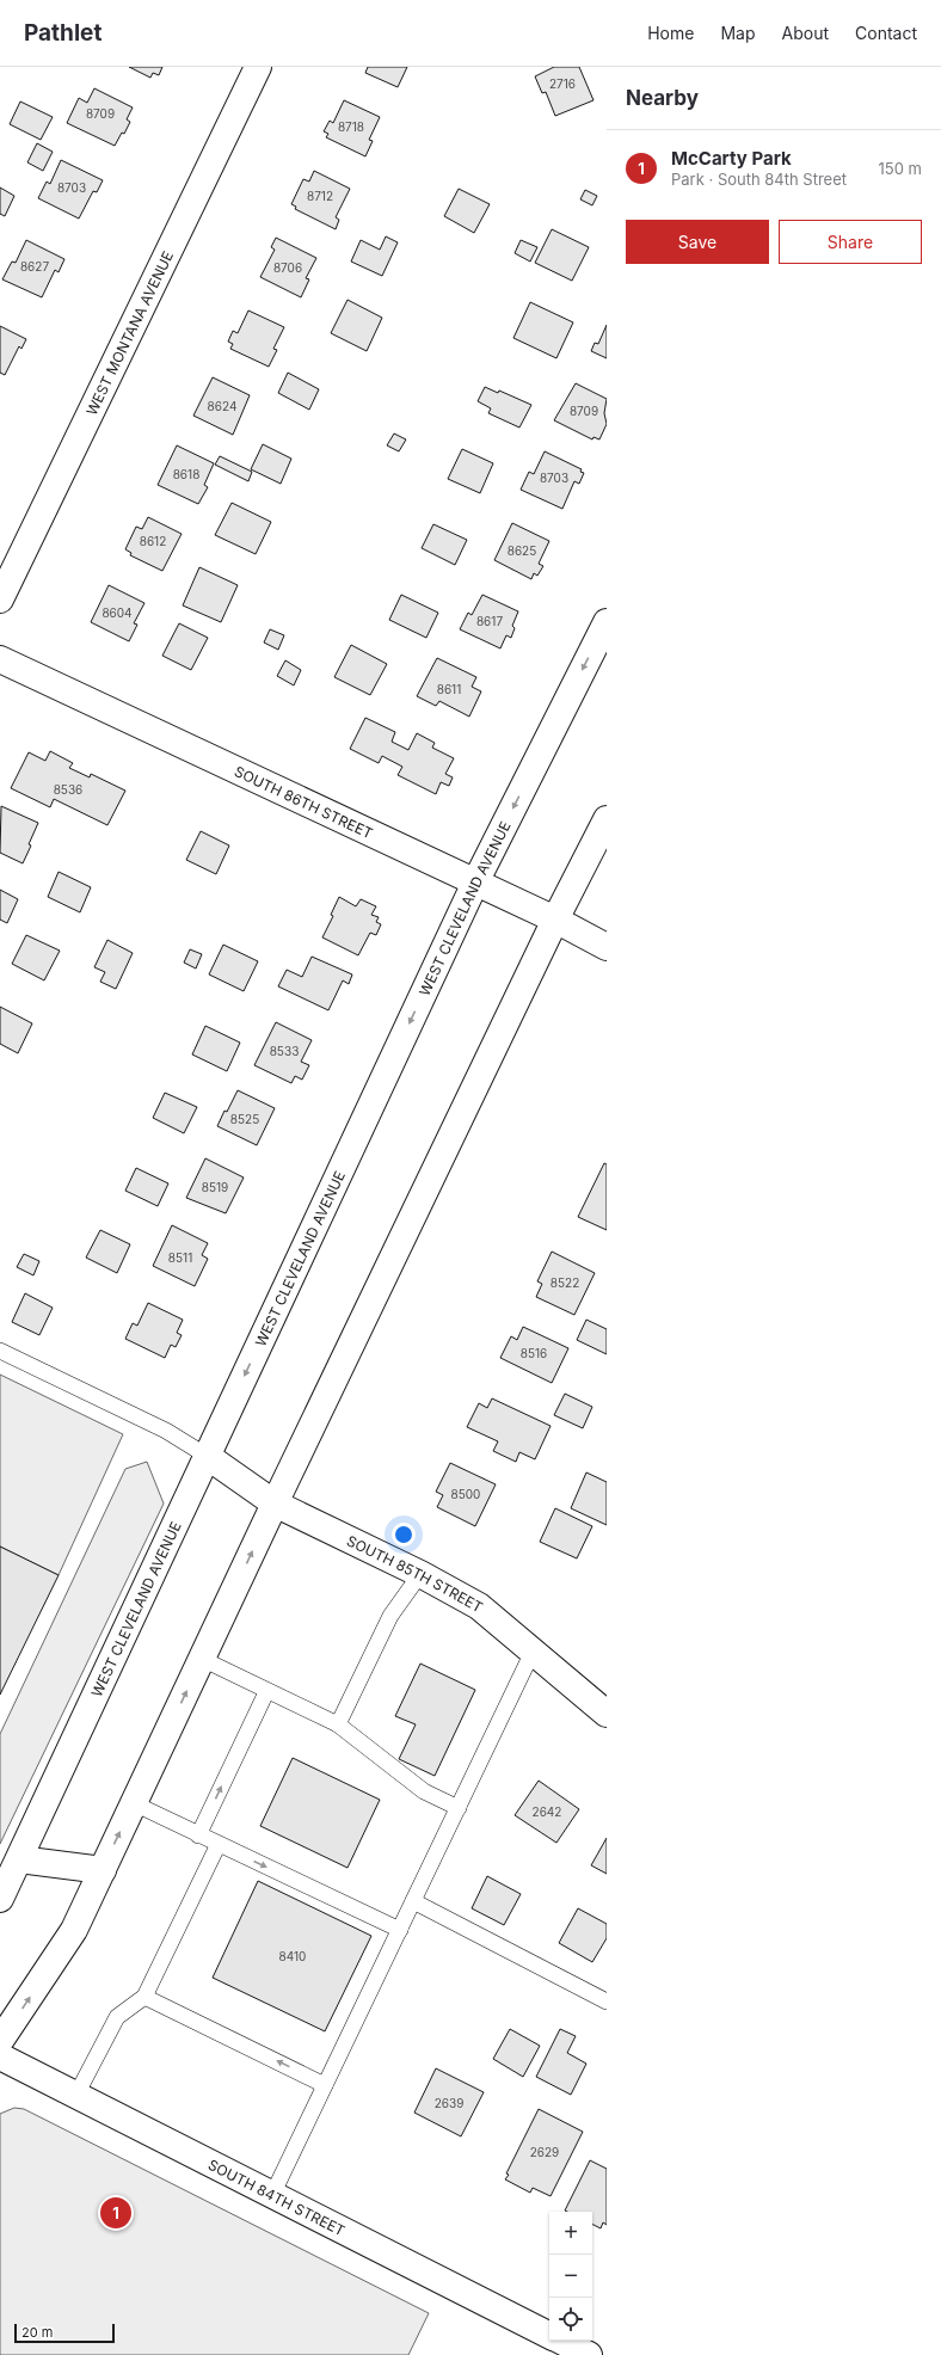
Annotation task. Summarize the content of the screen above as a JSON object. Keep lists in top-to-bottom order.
{
  "streets": {
    "street": [
      "WEST MONTANA AVENUE",
      "SOUTH 86TH STREET",
      "WEST CLEVELAND AVENUE",
      "SOUTH 85TH STREET",
      "SOUTH 84TH STREET"
    ]
  },
  "crossings": [
    ["SOUTH 86TH STREET", "WEST CLEVELAND AVENUE"],
    ["WEST CLEVELAND AVENUE", "SOUTH 85TH STREET"]
  ],
  "house_numbers": [
    "2716",
    "8709",
    "8718",
    "8703",
    "8712",
    "8627",
    "8706",
    "8624",
    "8709",
    "8618",
    "8703",
    "8612",
    "8625",
    "8604",
    "8617",
    "8611",
    "8536",
    "8533",
    "8525",
    "8519",
    "8511",
    "8522",
    "8516",
    "8500",
    "2642",
    "8410",
    "2639",
    "2629"
  ],
  "scale_bar": "20 m",
  "page": {
    "header": "Pathlet",
    "nav": [
      "Home",
      "Map",
      "About",
      "Contact"
    ],
    "heading": "Nearby",
    "list": [
      {
        "mark": "1",
        "name": "McCarty Park",
        "note": "Park · South 84th Street",
        "value": "150 m"
      }
    ],
    "buttons": ["Save", "Share"],
    "pins": "1",
    "map_buttons": ["+", "−"],
    "scale": "20 m"
  }
}
